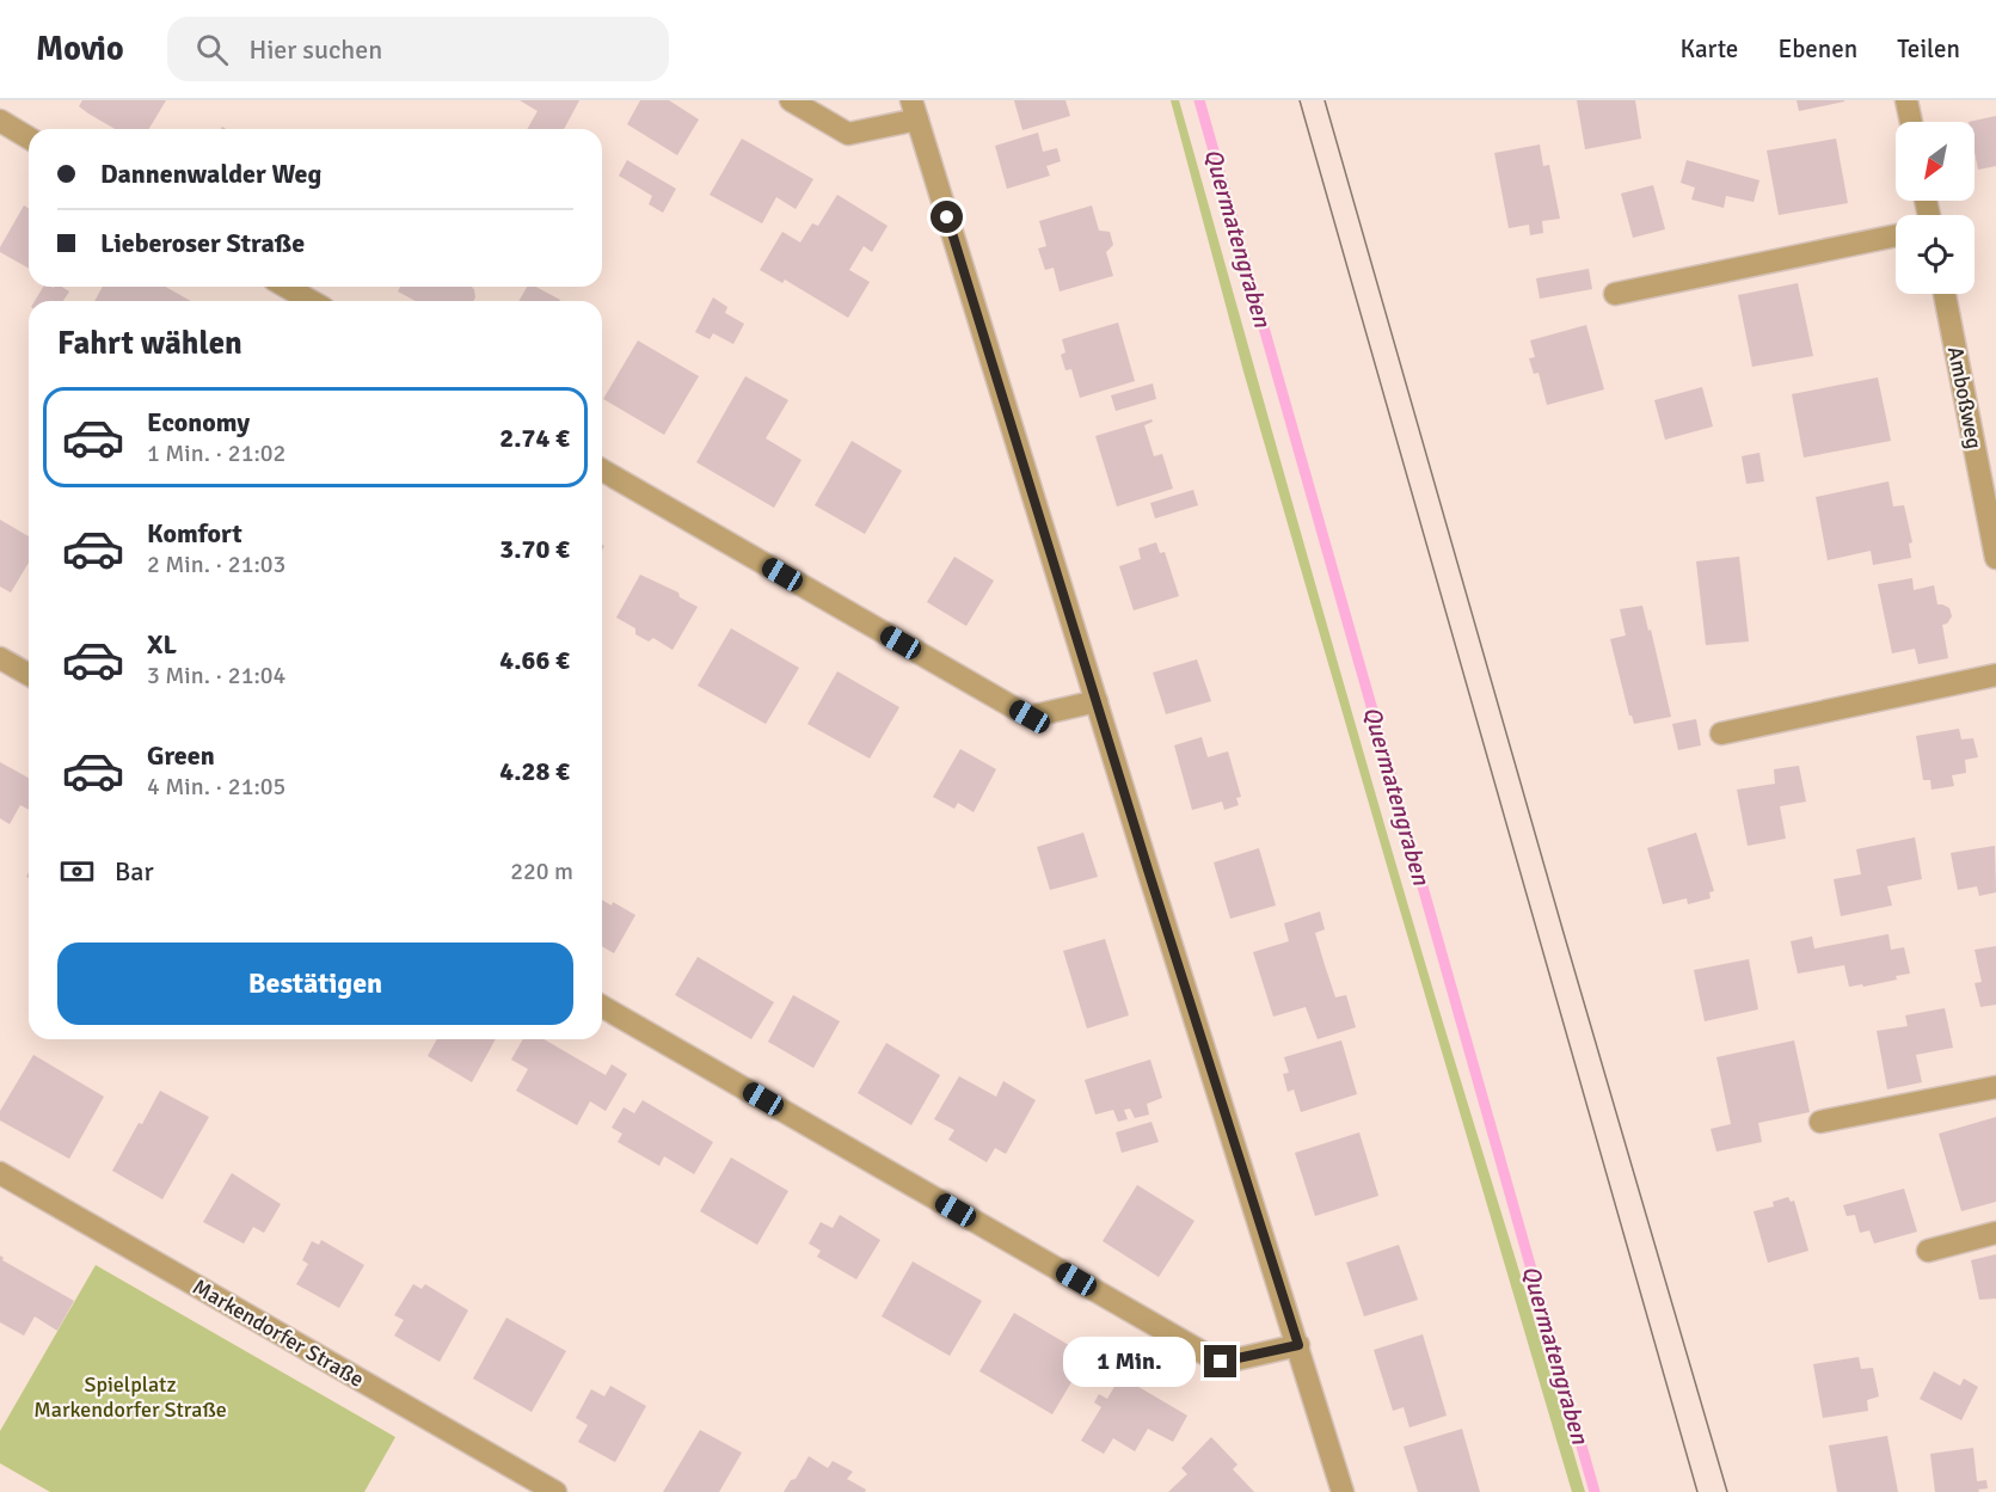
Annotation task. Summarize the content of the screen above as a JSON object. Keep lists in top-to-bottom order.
{
  "streets": {
    "street": ["Amboßweg", "Markendorfer Straße"]
  },
  "water": ["Quermatengraben"],
  "parks": ["Spielplatz Markendorfer Straße"],
  "north": "bottom left",
  "page": {
    "header": "Movio",
    "search": "Hier suchen",
    "nav": ["Karte", "Ebenen", "Teilen"],
    "banner": ["Dannenwalder Weg", "Lieberoser Straße"],
    "heading": "Fahrt wählen",
    "list": [
      {
        "name": "Economy",
        "note": "1 Min. · 21:02",
        "value": "2.74 €"
      },
      {
        "name": "Komfort",
        "note": "2 Min. · 21:03",
        "value": "3.70 €"
      },
      {
        "name": "XL",
        "note": "3 Min. · 21:04",
        "value": "4.66 €"
      },
      {
        "name": "Green",
        "note": "4 Min. · 21:05",
        "value": "4.28 €"
      }
    ],
    "pay": ["Bar", "220 m"],
    "buttons": "Bestätigen",
    "bubble": "1 Min."
  }
}
